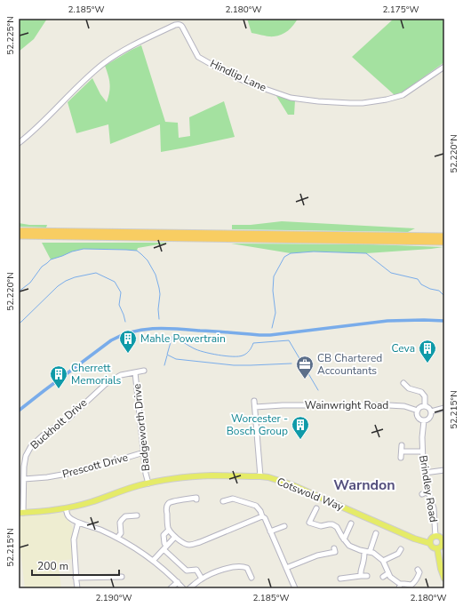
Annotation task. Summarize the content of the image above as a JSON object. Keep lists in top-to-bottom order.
{
  "streets": {
    "main road": ["Cotswold Way"],
    "street": [
      "Hindlip Lane",
      "Wainwright Road",
      "Buckholt Drive",
      "Badgeworth Drive",
      "Prescott Drive",
      "Brindley Road"
    ]
  },
  "crossings": [
    ["Wainwright Road", "Brindley Road"],
    ["Buckholt Drive", "Badgeworth Drive"],
    ["Buckholt Drive", "Prescott Drive"],
    ["Buckholt Drive", "Cotswold Way"],
    ["Badgeworth Drive", "Prescott Drive"],
    ["Badgeworth Drive", "Cotswold Way"],
    ["Brindley Road", "Cotswold Way"]
  ],
  "districts": ["Warndon"],
  "places": {
    "building": [
      "Mahle Powertrain",
      "Ceva",
      "Cherrett Memorials",
      "Worcester - Bosch Group"
    ],
    "office": ["CB Chartered Accountants"]
  },
  "scale_bar": "200 m",
  "coordinates": [
    "2.185°W",
    "2.180°W",
    "2.175°W",
    "52.225°N",
    "52.220°N",
    "52.215°N",
    "2.190°W"
  ]
}
